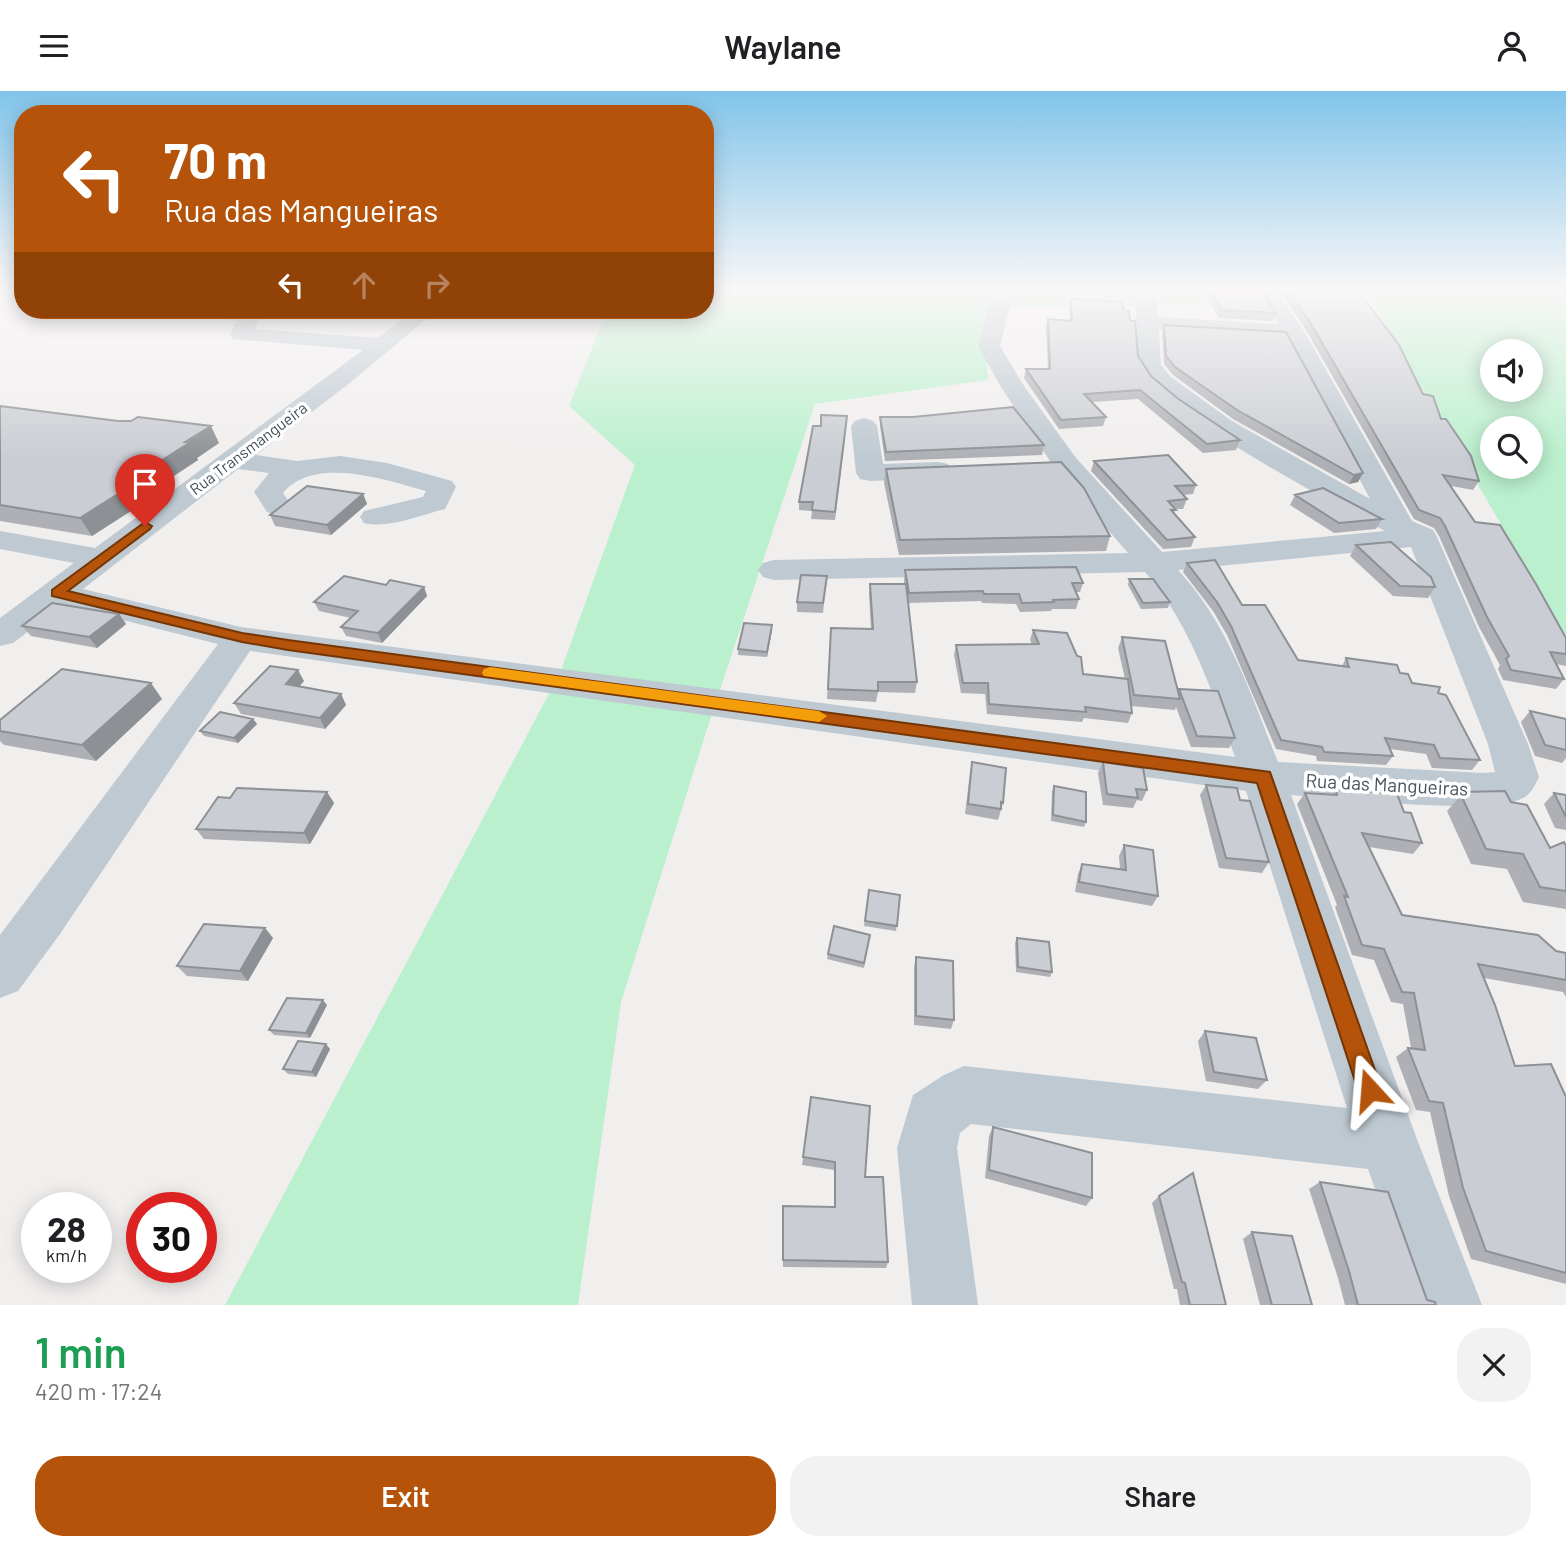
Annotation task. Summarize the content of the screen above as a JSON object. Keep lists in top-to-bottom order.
{
  "streets": {
    "street": ["Rua Transmangueira", "Rua das Mangueiras"]
  },
  "crossings": [
    ["Rua Transmangueira", "Rua das Mangueiras"]
  ],
  "page": {
    "header": "Waylane",
    "turn": ["70 m", "Rua das Mangueiras"],
    "speed": "28 km/h",
    "limit": "30",
    "heading": ["1 min", "420 m · 17:24"],
    "buttons": ["Exit", "Share"]
  }
}
